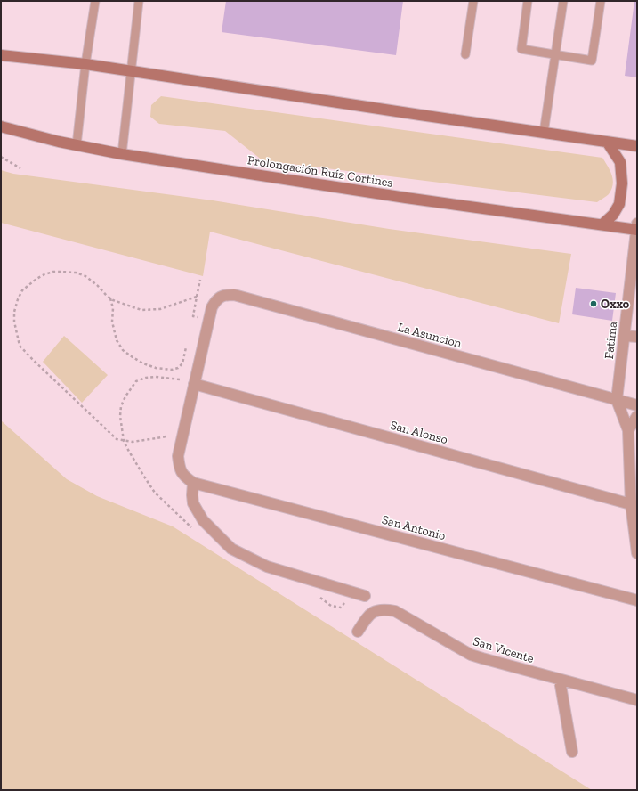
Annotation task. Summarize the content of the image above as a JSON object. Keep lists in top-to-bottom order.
{
  "streets": {
    "main road": ["Prolongación Ruíz Cortines"],
    "street": [
      "La Asuncion",
      "Fatima",
      "San Alonso",
      "San Antonio",
      "San Vicente"
    ]
  },
  "crossings": [
    ["Prolongación Ruíz Cortines", "Fatima"],
    ["La Asuncion", "Fatima"],
    ["Fatima", "San Alonso"]
  ],
  "places": ["Oxxo"]
}
